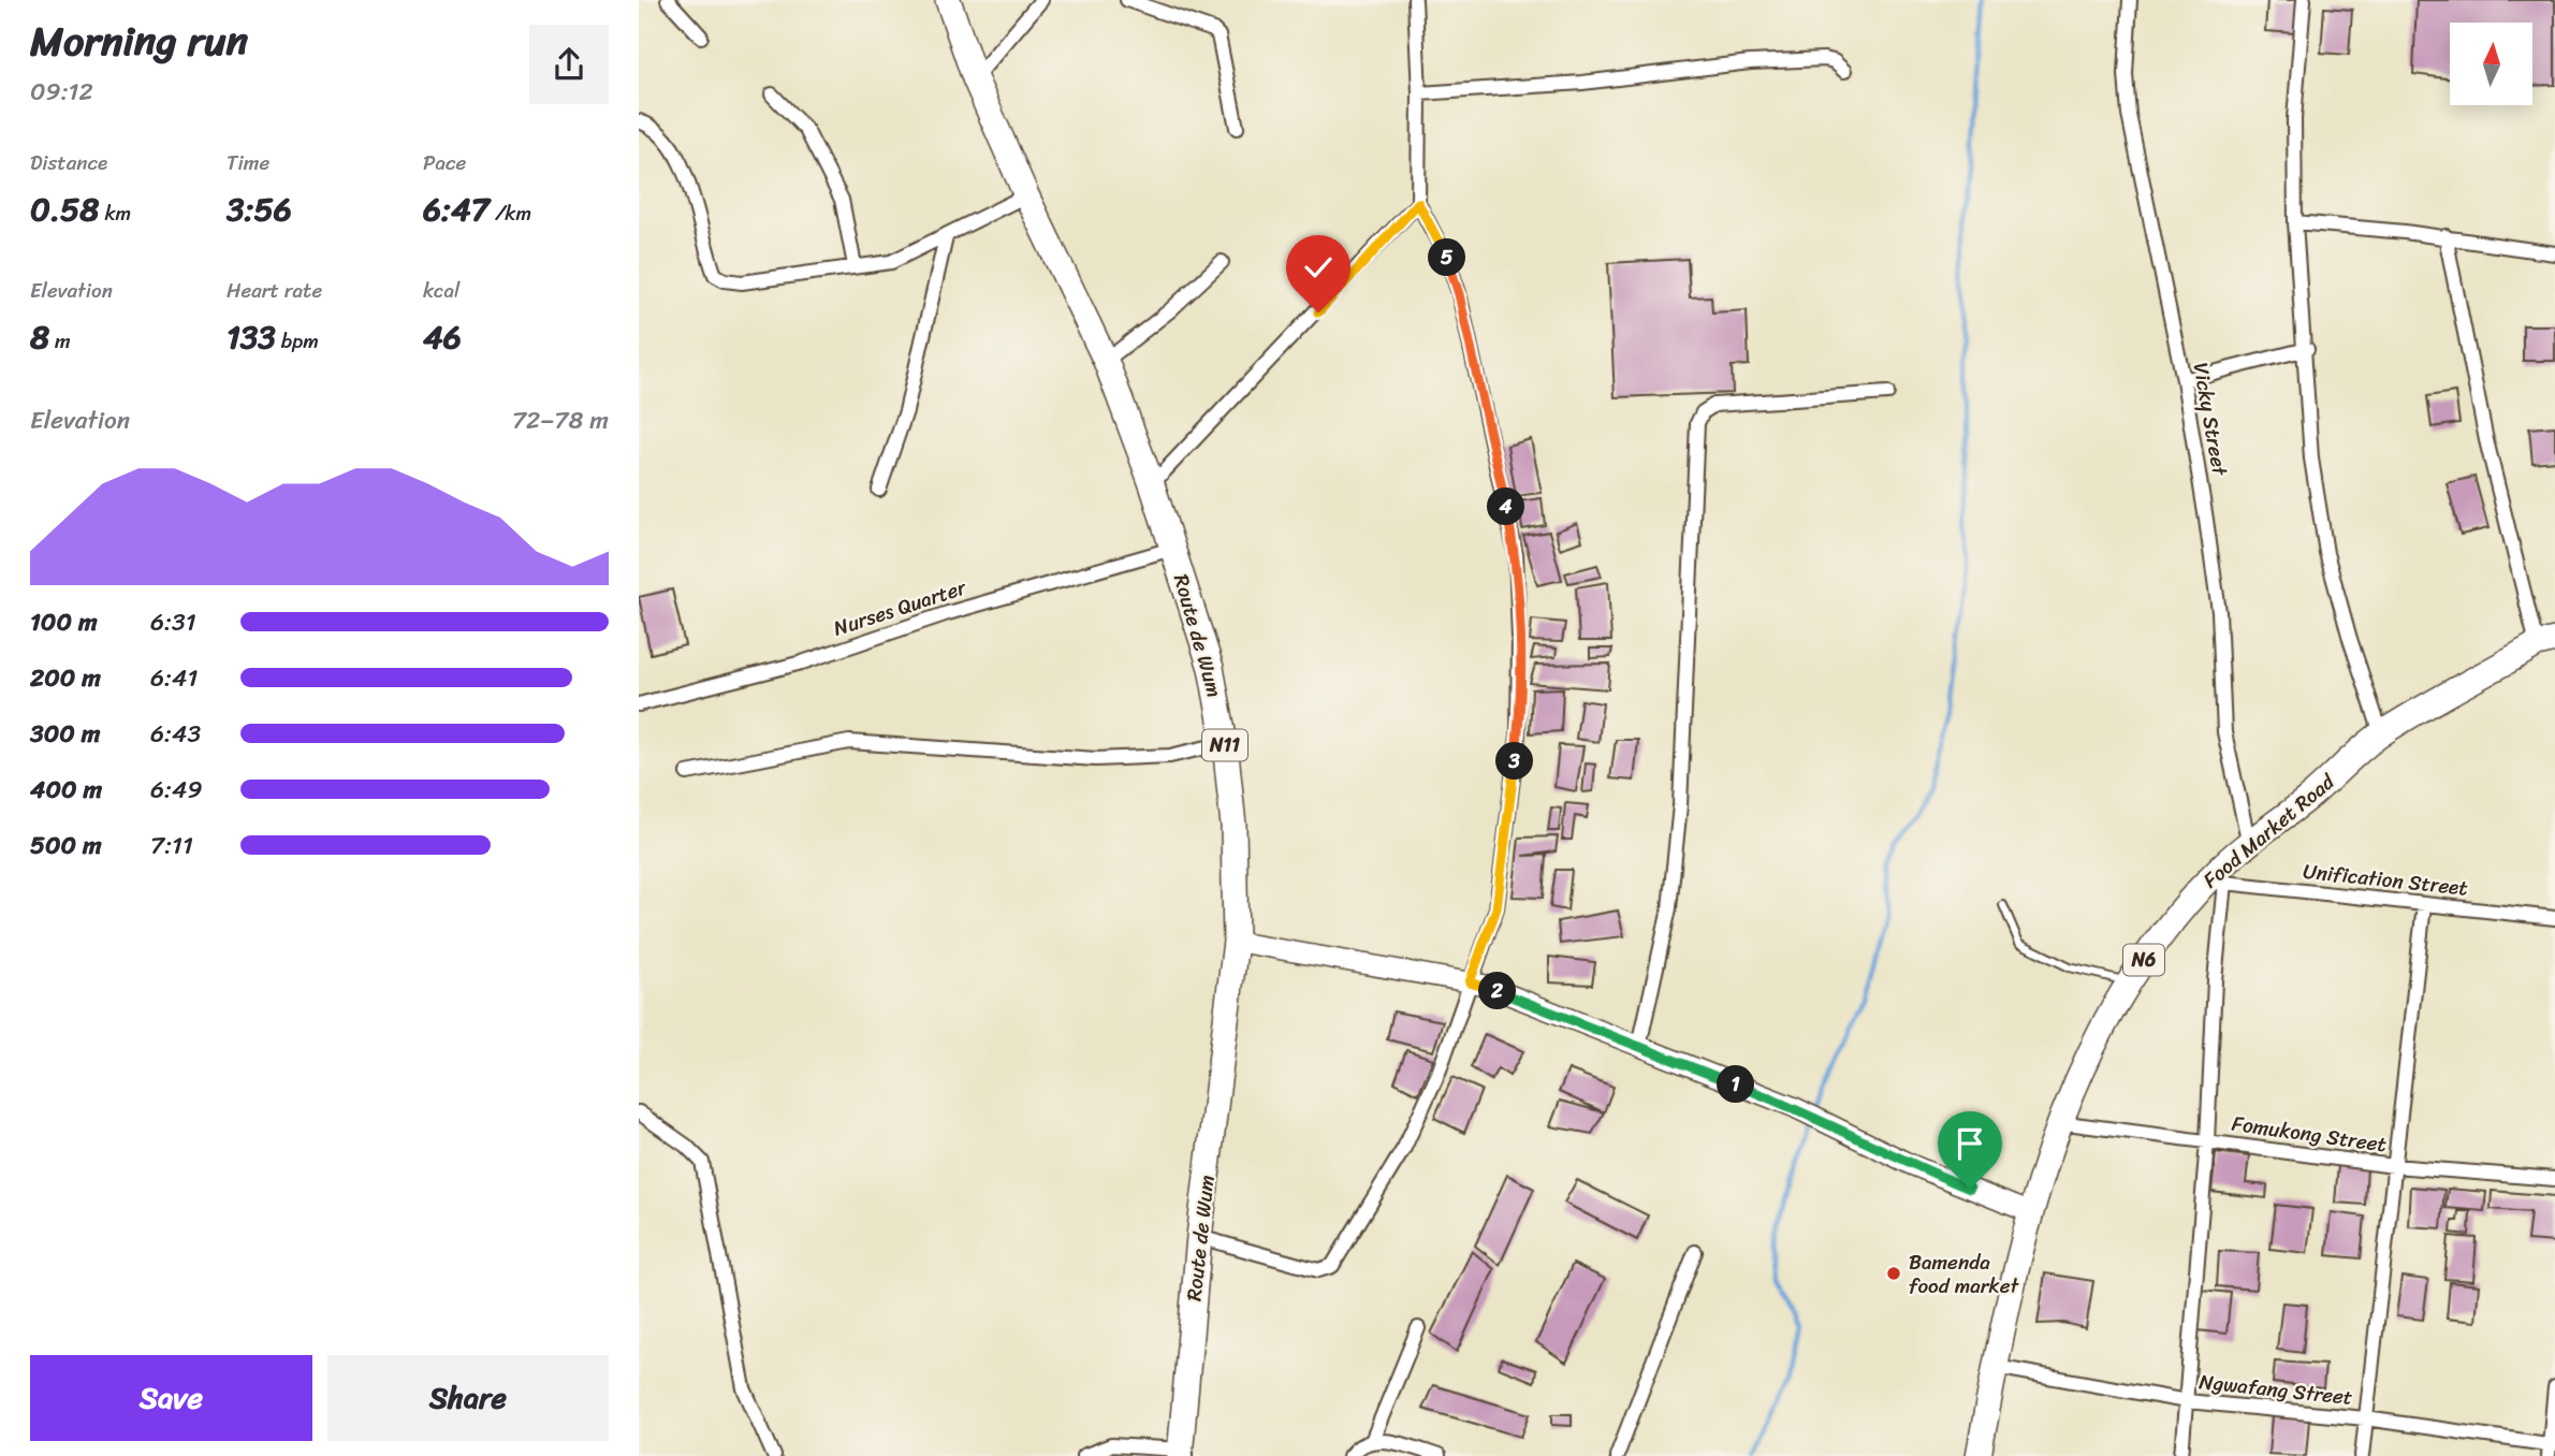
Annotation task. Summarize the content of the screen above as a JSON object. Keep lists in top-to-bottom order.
{
  "streets": {
    "highway": [
      "Route de Wum",
      "N11",
      "Food Market Road",
      "N6"
    ],
    "street": [
      "Vicky Street",
      "Nurses Quarter",
      "Unification Street",
      "Fomukong Street",
      "Ngwafang Street"
    ]
  },
  "crossings": [
    ["Vicky Street", "Food Market Road"],
    ["Nurses Quarter", "Route de Wum"],
    ["Route de Wum", "N11"],
    ["Food Market Road", "Unification Street"],
    ["Food Market Road", "Fomukong Street"],
    ["Food Market Road", "Ngwafang Street"]
  ],
  "places": ["Bamenda food market"],
  "north": "top",
  "page": {
    "heading": ["Morning run", "09:12"],
    "stats": [
      ["Distance", "0.58 km"],
      ["Time", "3:56"],
      ["Pace", "6:47 /km"],
      ["Elevation", "8 m"],
      ["Heart rate", "133 bpm"],
      ["kcal", "46"]
    ],
    "pins": [
      "5",
      "4",
      "3",
      "2",
      "1"
    ],
    "chart": ["Elevation", "72–78 m"],
    "list": [
      {
        "name": "100 m",
        "note": "6:31"
      },
      {
        "name": "200 m",
        "note": "6:41"
      },
      {
        "name": "300 m",
        "note": "6:43"
      },
      {
        "name": "400 m",
        "note": "6:49"
      },
      {
        "name": "500 m",
        "note": "7:11"
      }
    ],
    "buttons": ["Save", "Share"]
  }
}
